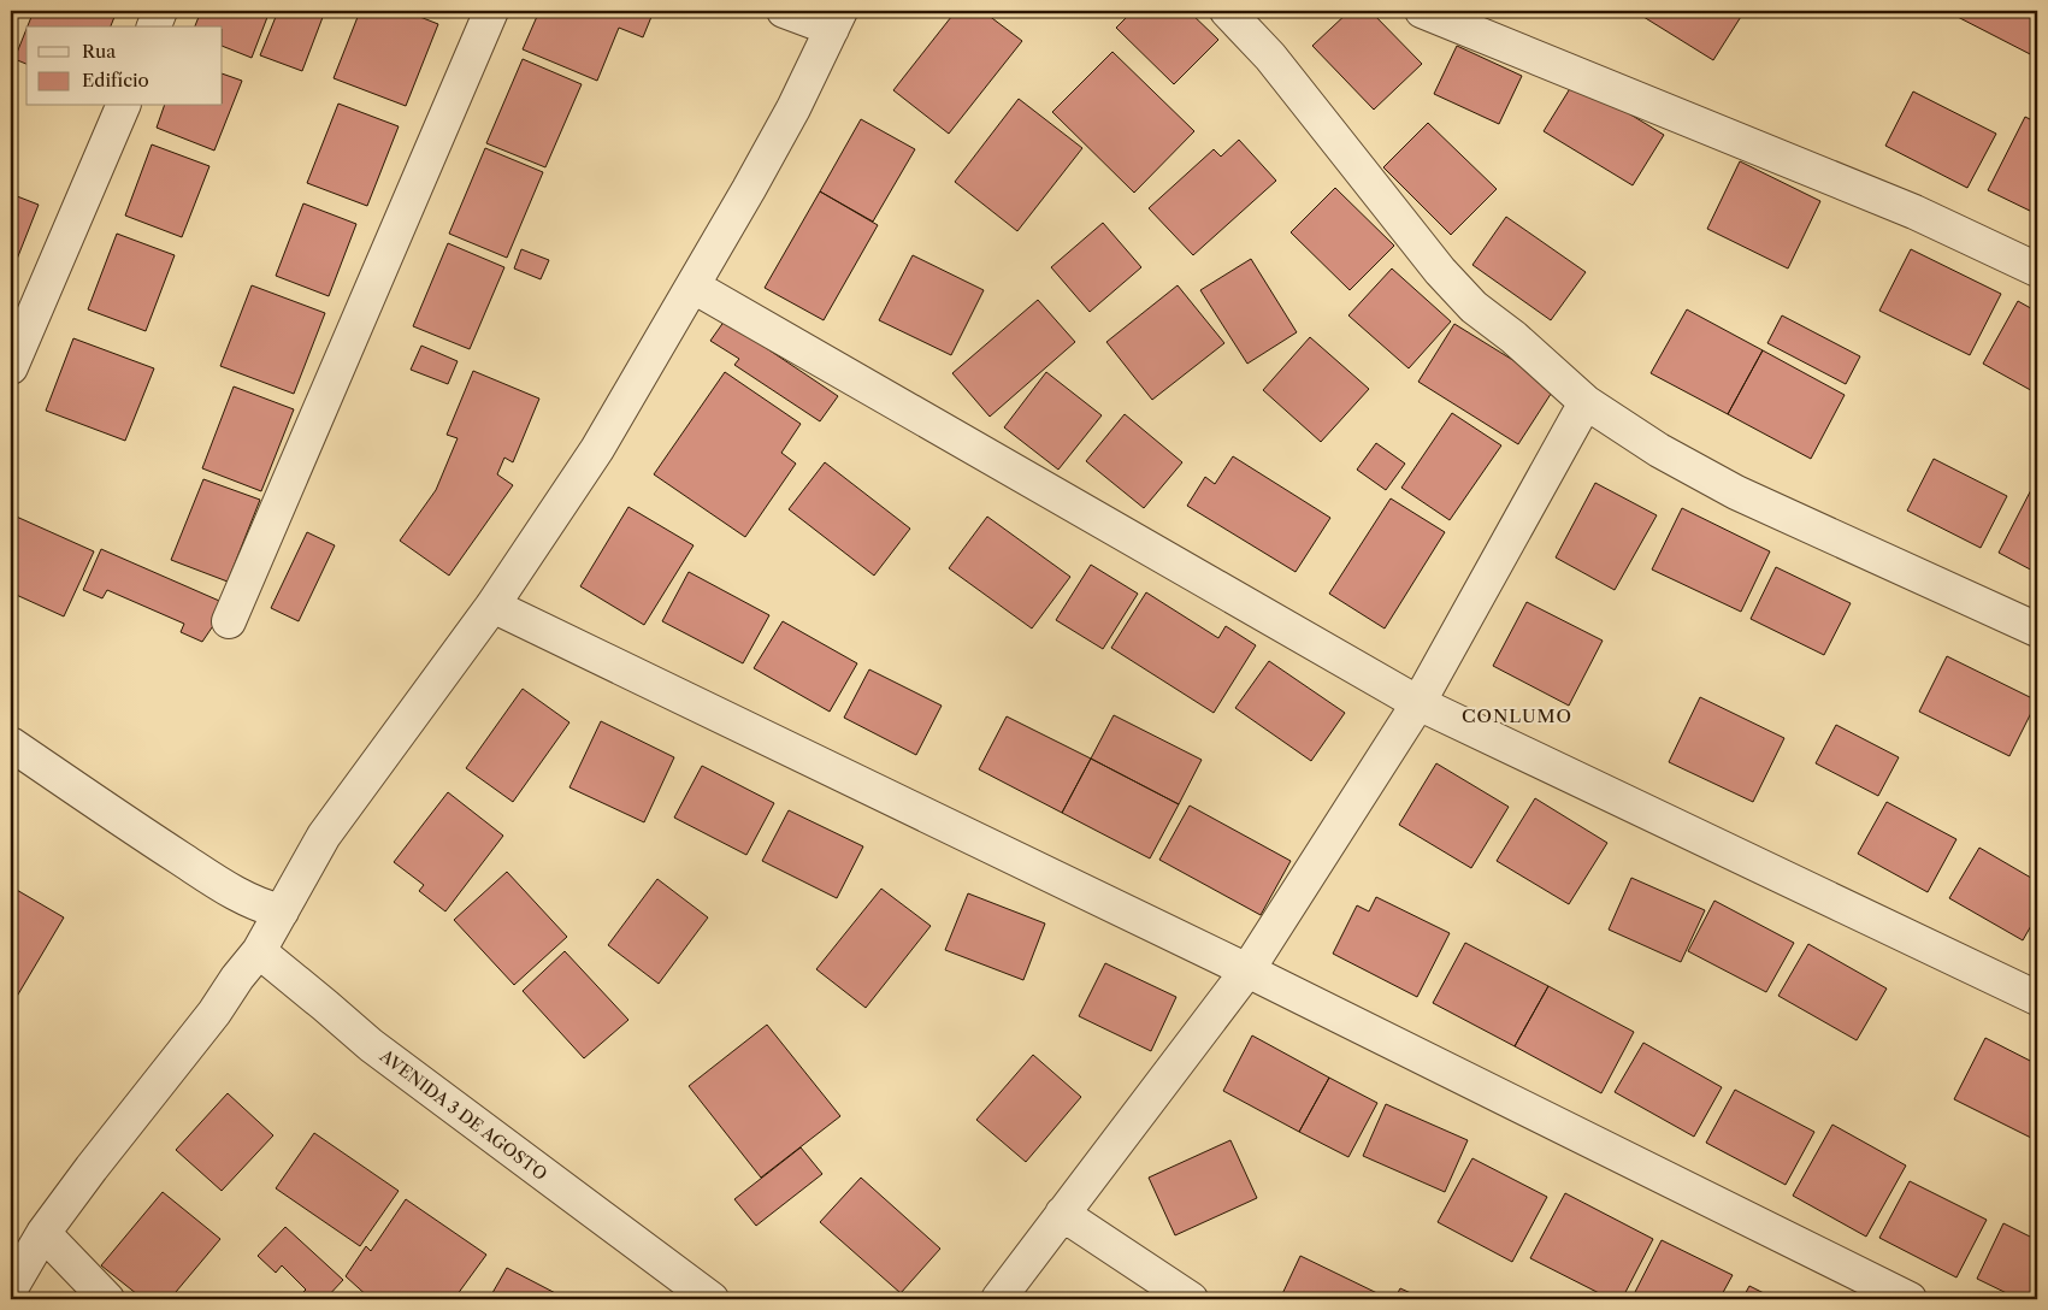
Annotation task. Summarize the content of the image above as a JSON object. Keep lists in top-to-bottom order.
{
  "streets": {
    "street": ["AVENIDA 3 DE AGOSTO"]
  },
  "districts": ["CONLUMO"],
  "legend": ["Rua", "Edifício"]
}
